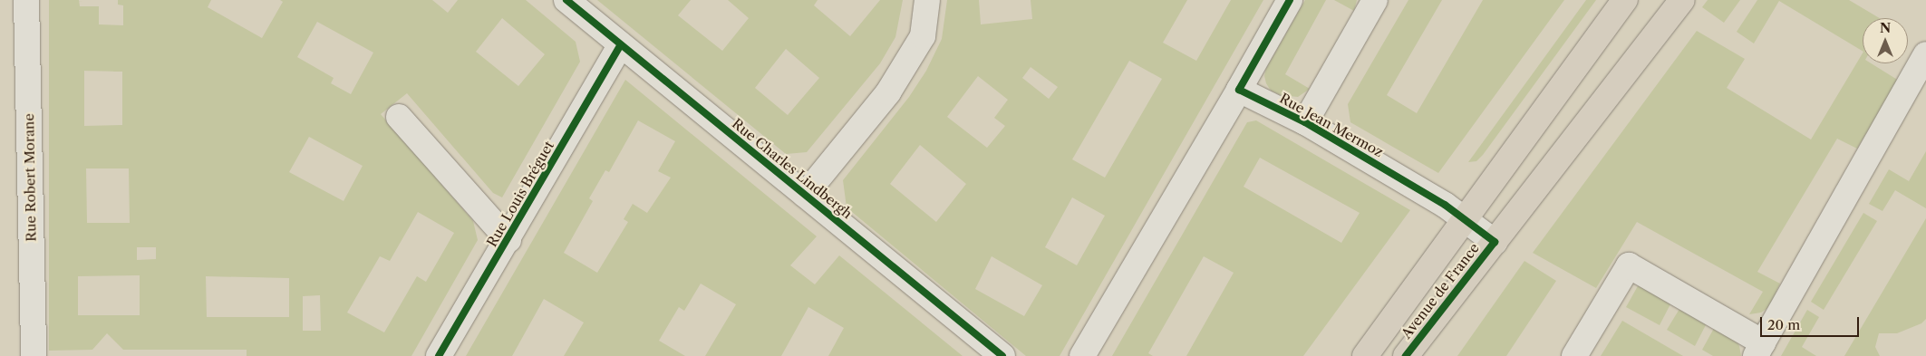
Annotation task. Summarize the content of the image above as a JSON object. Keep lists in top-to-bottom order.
{
  "streets": {
    "main road": ["Avenue de France"],
    "street": [
      "Rue Jean Mermoz",
      "Rue Charles Lindbergh",
      "Rue Robert Morane",
      "Rue Louis Bréguet"
    ]
  },
  "crossings": [
    ["Rue Jean Mermoz", "Avenue de France"],
    ["Rue Charles Lindbergh", "Rue Louis Bréguet"]
  ],
  "scale_bar": "20 m",
  "north": "top"
}
